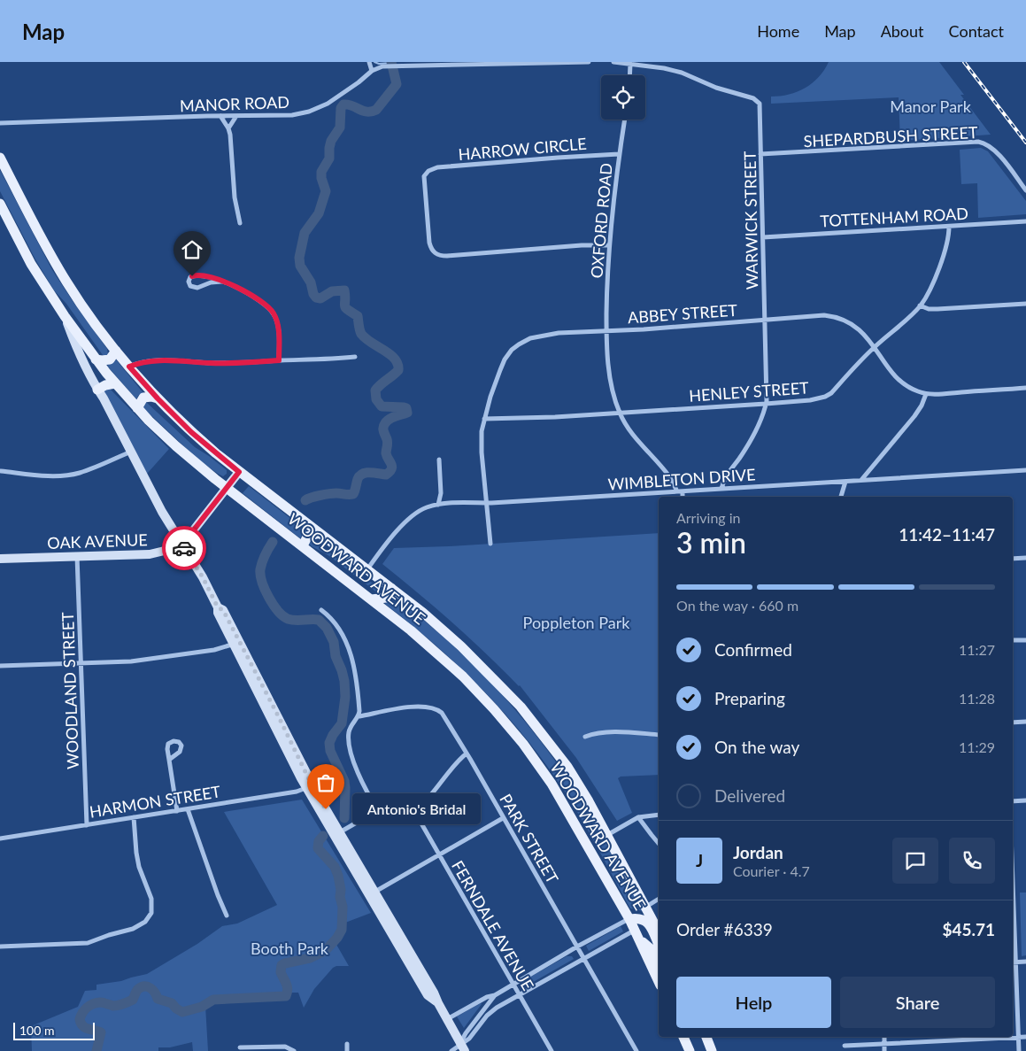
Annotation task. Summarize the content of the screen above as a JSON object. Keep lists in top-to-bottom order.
{
  "streets": {
    "main road": ["WOODWARD AVENUE"],
    "street": [
      "MANOR ROAD",
      "SHEPARDBUSH STREET",
      "HARROW CIRCLE",
      "TOTTENHAM ROAD",
      "OXFORD ROAD",
      "WARWICK STREET",
      "ABBEY STREET",
      "HENLEY STREET",
      "WIMBLETON DRIVE",
      "OAK AVENUE",
      "WOODLAND STREET",
      "HARMON STREET",
      "PARK STREET",
      "FERNDALE AVENUE"
    ]
  },
  "crossings": [
    ["SHEPARDBUSH STREET", "WARWICK STREET"],
    ["HARROW CIRCLE", "OXFORD ROAD"],
    ["TOTTENHAM ROAD", "WARWICK STREET"],
    ["TOTTENHAM ROAD", "HENLEY STREET"],
    ["OXFORD ROAD", "ABBEY STREET"],
    ["OXFORD ROAD", "HENLEY STREET"],
    ["OXFORD ROAD", "WIMBLETON DRIVE"],
    ["WARWICK STREET", "ABBEY STREET"],
    ["WARWICK STREET", "HENLEY STREET"],
    ["WARWICK STREET", "WIMBLETON DRIVE"],
    ["ABBEY STREET", "HENLEY STREET"],
    ["ABBEY STREET", "WIMBLETON DRIVE"],
    ["WIMBLETON DRIVE", "WOODWARD AVENUE"],
    ["OAK AVENUE", "WOODWARD AVENUE"],
    ["OAK AVENUE", "WOODLAND STREET"],
    ["WOODLAND STREET", "HARMON STREET"],
    ["PARK STREET", "FERNDALE AVENUE"]
  ],
  "parks": ["Manor Park", "Poppleton Park", "Booth Park"],
  "places": ["Antonio's Bridal"],
  "scale_bar": "100 m",
  "page": {
    "header": "Map",
    "nav": [
      "Home",
      "Map",
      "About",
      "Contact"
    ],
    "heading": ["3 min", "Arriving in", "11:42–11:47"],
    "panel": [
      "Jordan",
      "Courier · 4.7",
      "Order #6339",
      "$45.71"
    ],
    "bar": "On the way · 660 m",
    "list": [
      ["Confirmed", "11:27"],
      ["Preparing", "11:28"],
      ["On the way", "11:29"],
      "Delivered"
    ],
    "bubble": "Antonio's Bridal",
    "round": "J",
    "buttons": ["Help", "Share"],
    "scale": "100 m"
  }
}
